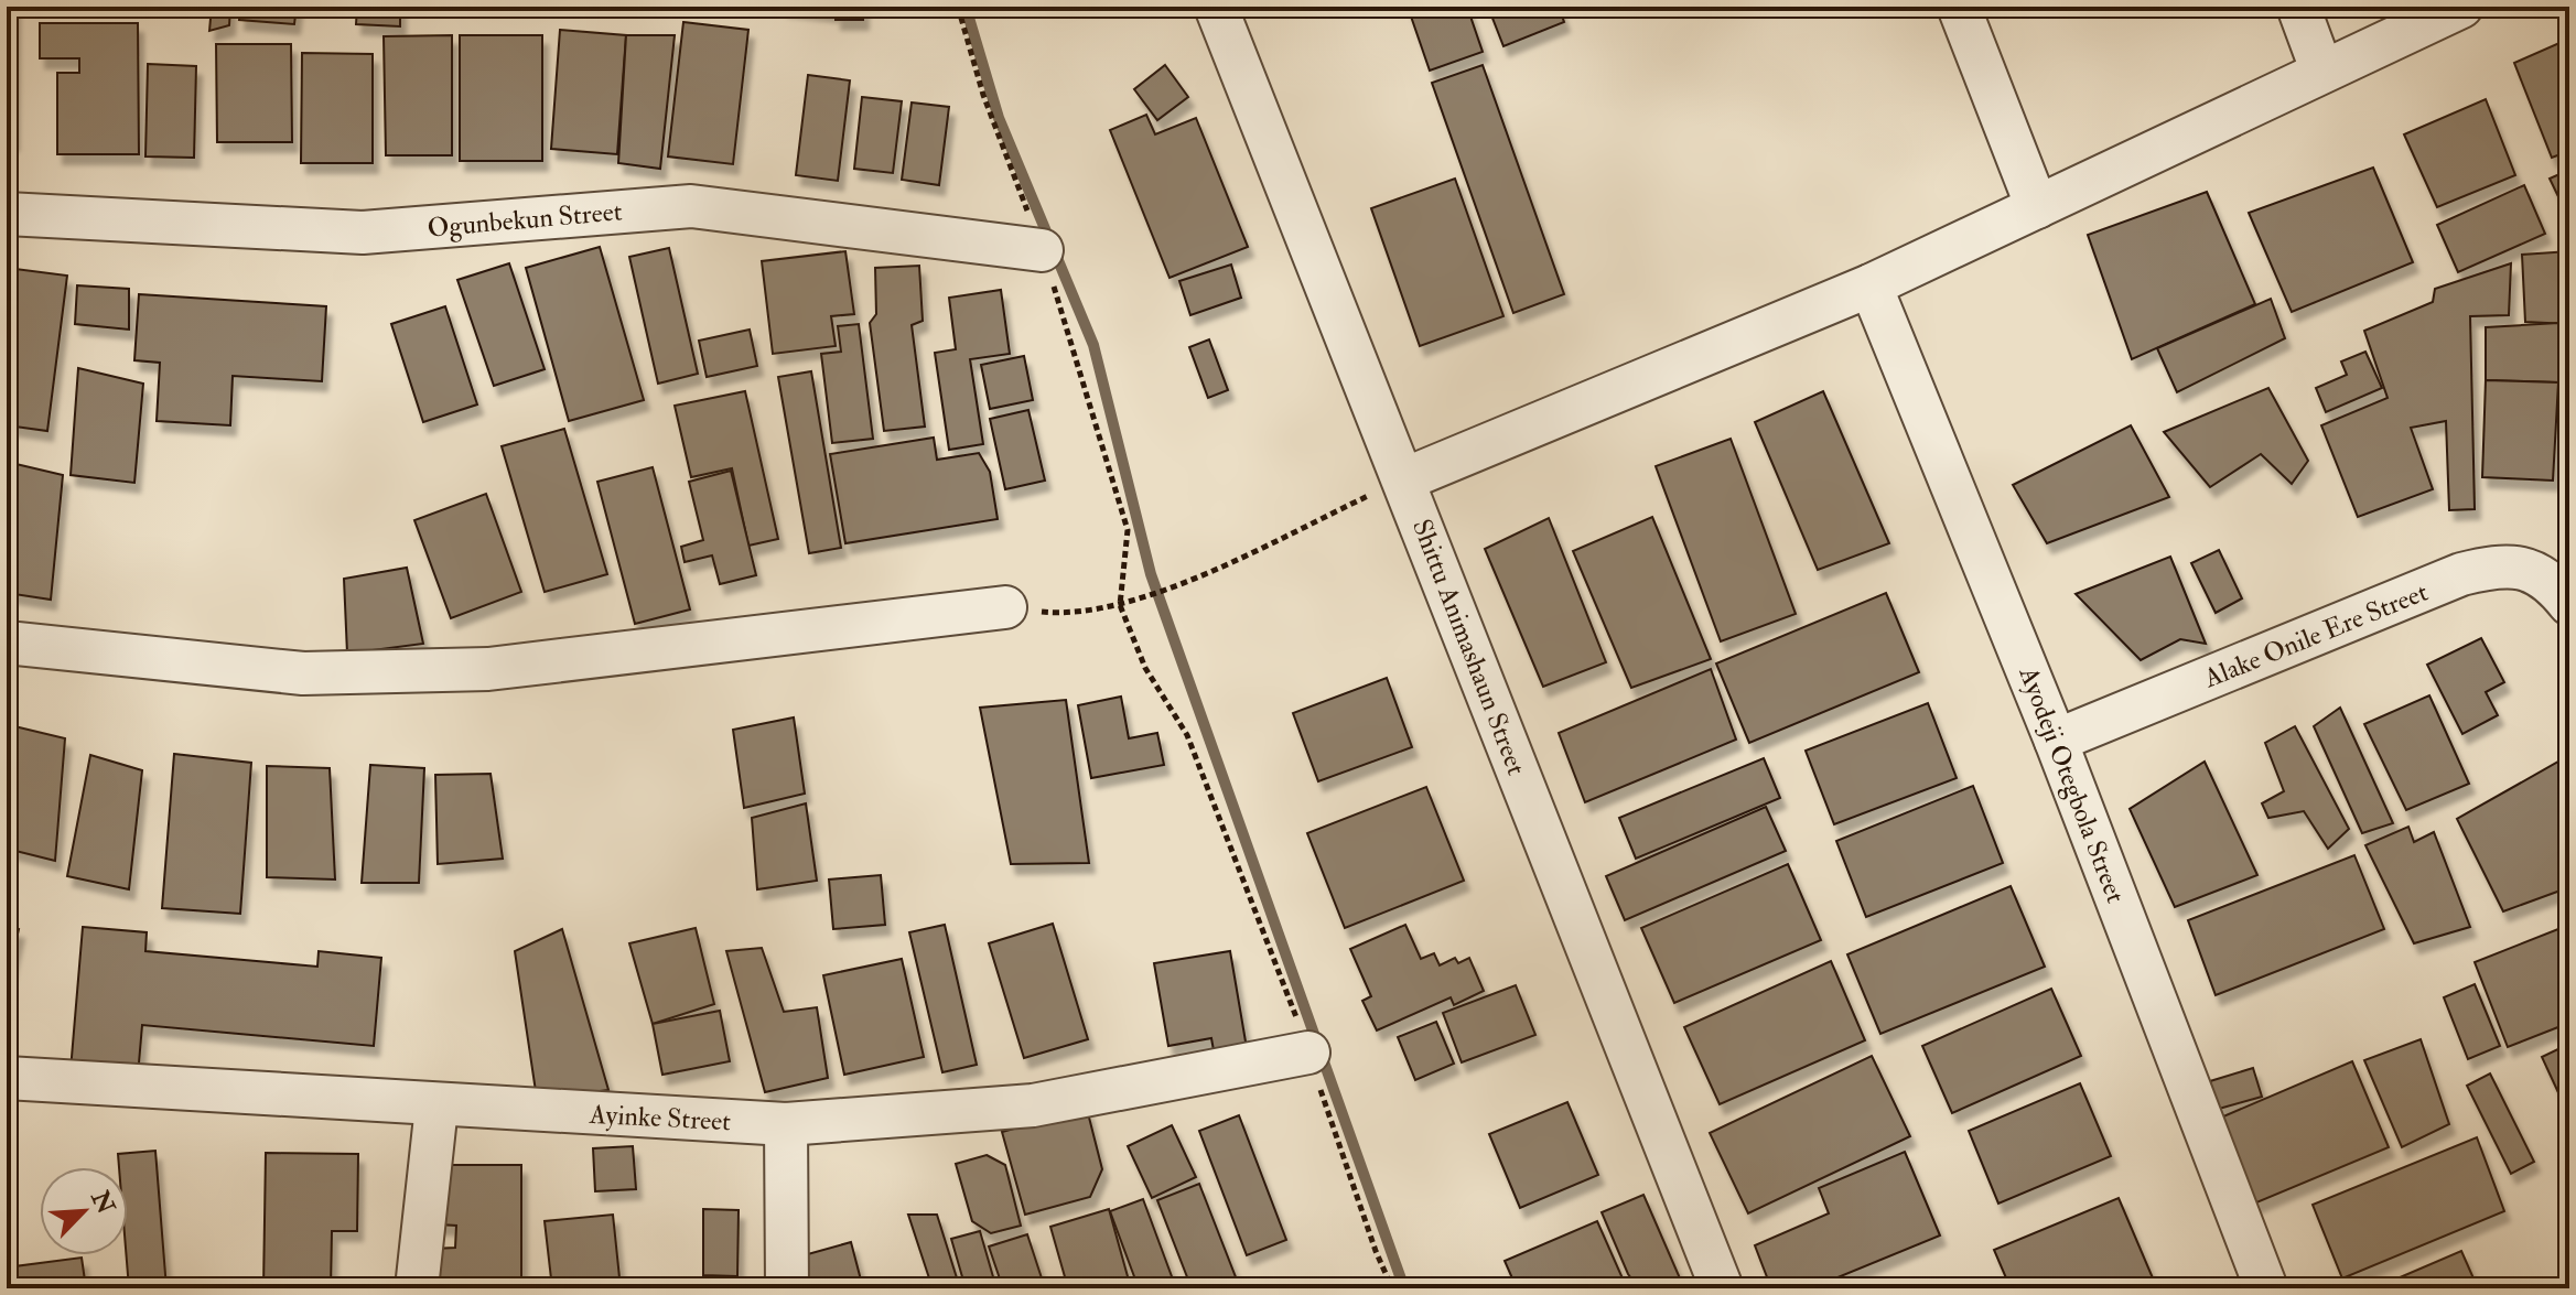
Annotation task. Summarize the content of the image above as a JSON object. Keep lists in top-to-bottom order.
{
  "streets": {
    "street": [
      "Ogunbekun Street",
      "Alake Onile Ere Street",
      "Shittu Animashaun Street",
      "Ayodeji Otegbola Street",
      "Ayinke Street"
    ]
  },
  "crossings": [
    ["Alake Onile Ere Street", "Ayodeji Otegbola Street"]
  ],
  "north": "top right"
}
